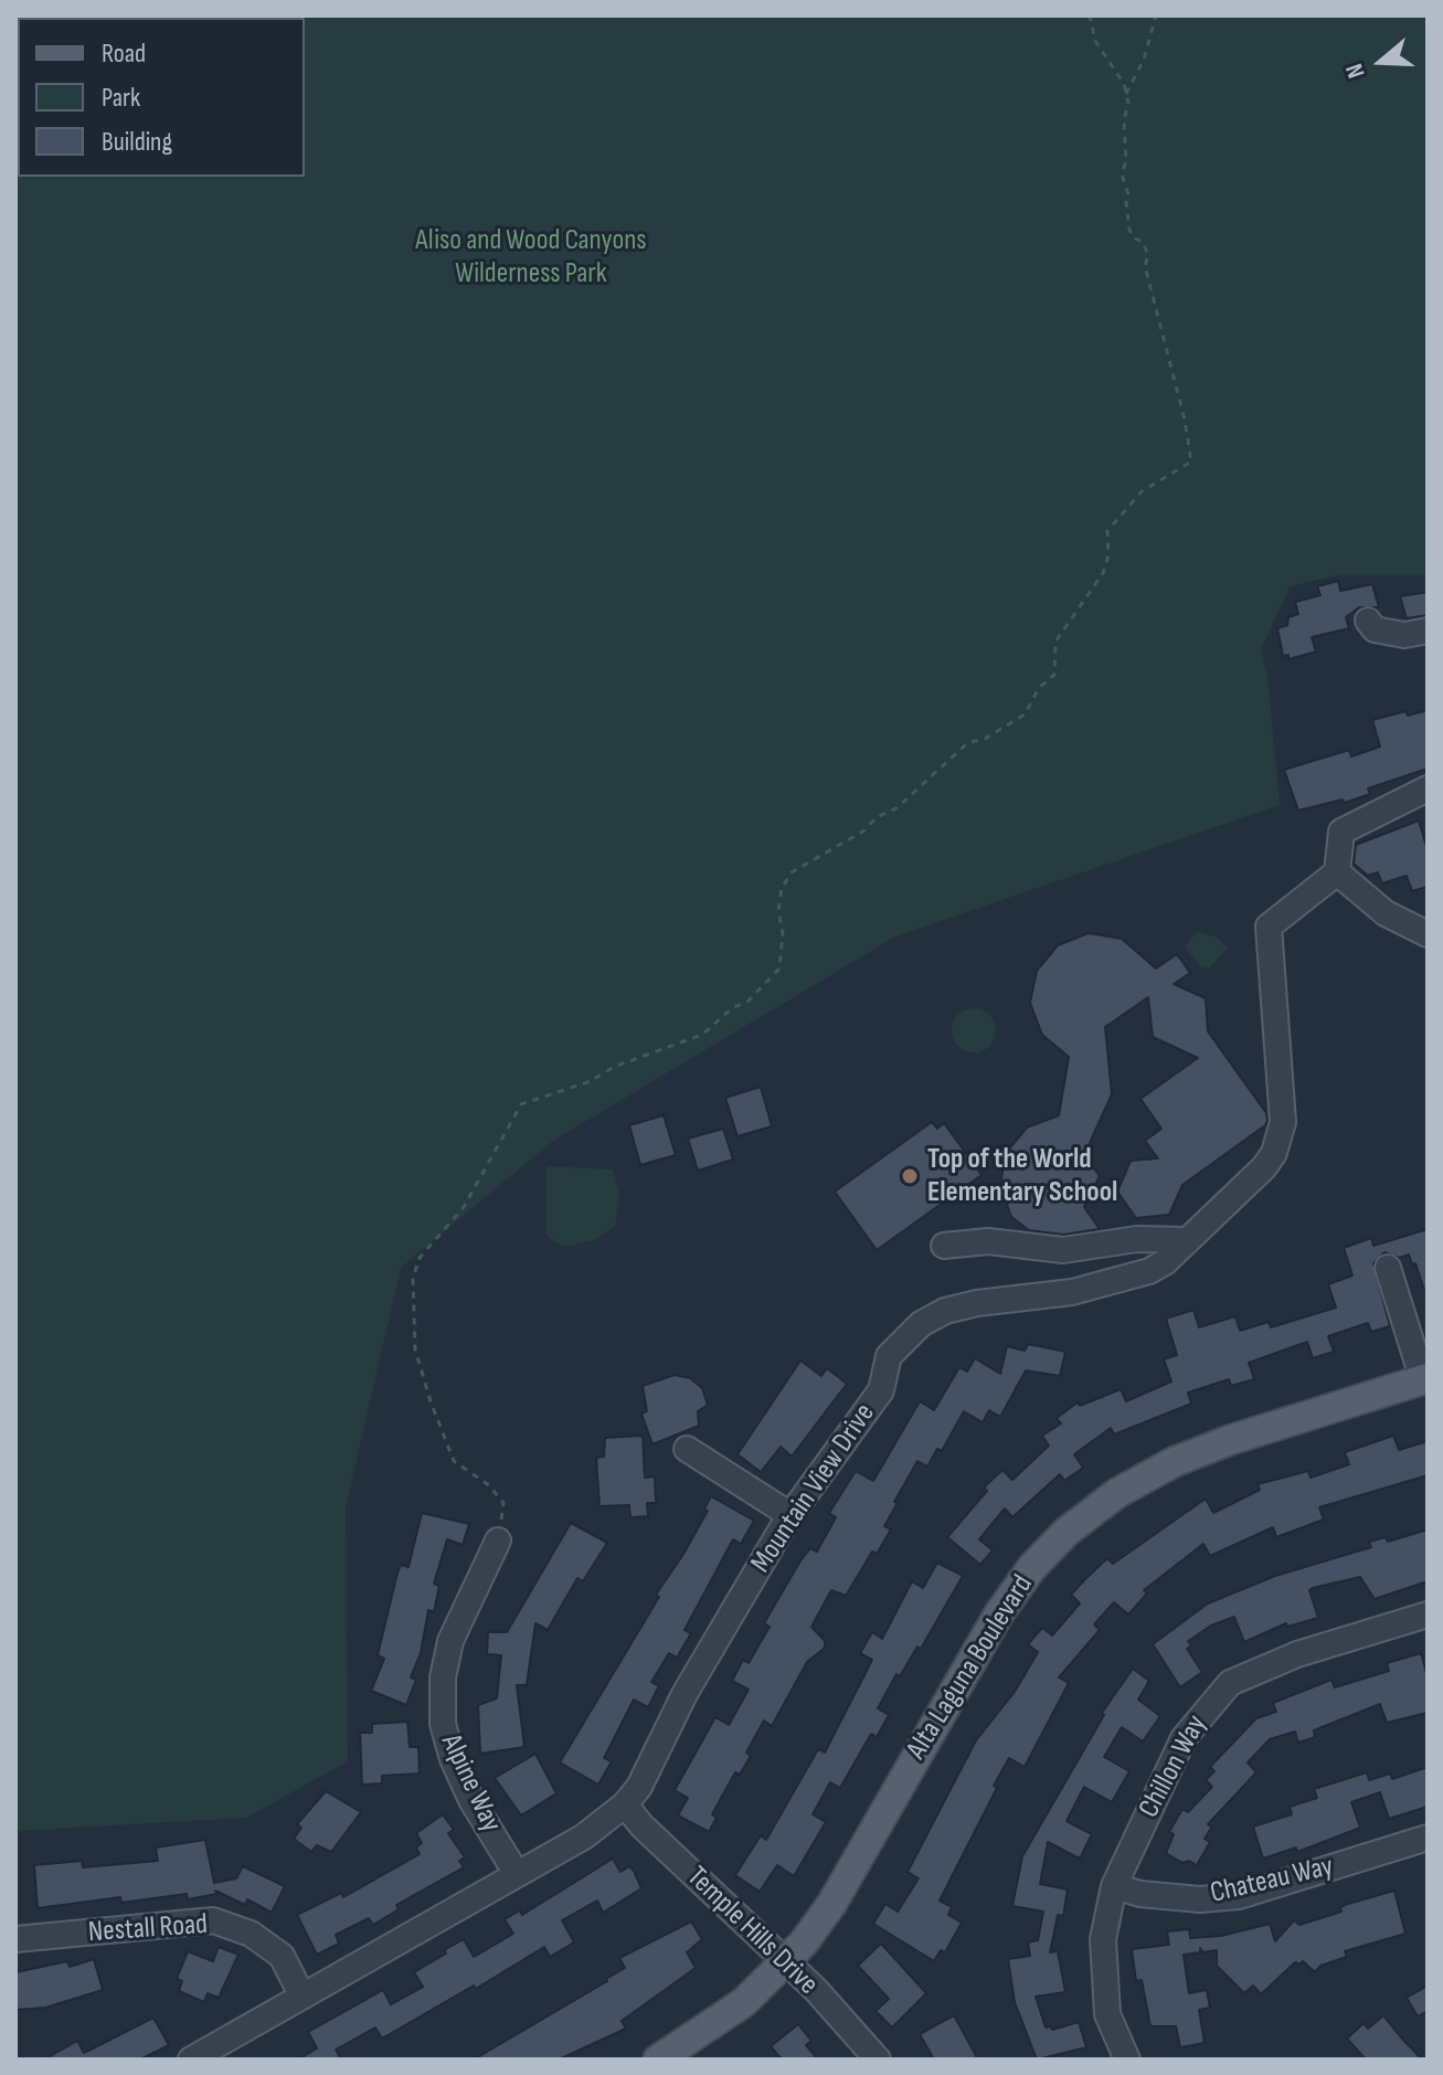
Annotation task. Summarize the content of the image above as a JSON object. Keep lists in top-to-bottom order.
{
  "streets": {
    "main road": ["Alta Laguna Boulevard"],
    "street": [
      "Mountain View Drive",
      "Chillon Way",
      "Alpine Way",
      "Chateau Way",
      "Nestall Road",
      "Temple Hills Drive"
    ]
  },
  "crossings": [
    ["Mountain View Drive", "Alpine Way"],
    ["Mountain View Drive", "Nestall Road"],
    ["Mountain View Drive", "Temple Hills Drive"],
    ["Alta Laguna Boulevard", "Temple Hills Drive"],
    ["Chillon Way", "Chateau Way"]
  ],
  "parks": ["Aliso and Wood Canyons Wilderness Park"],
  "places": ["Top of the World Elementary School"],
  "legend": ["Road", "Park", "Building"],
  "north": "left"
}
